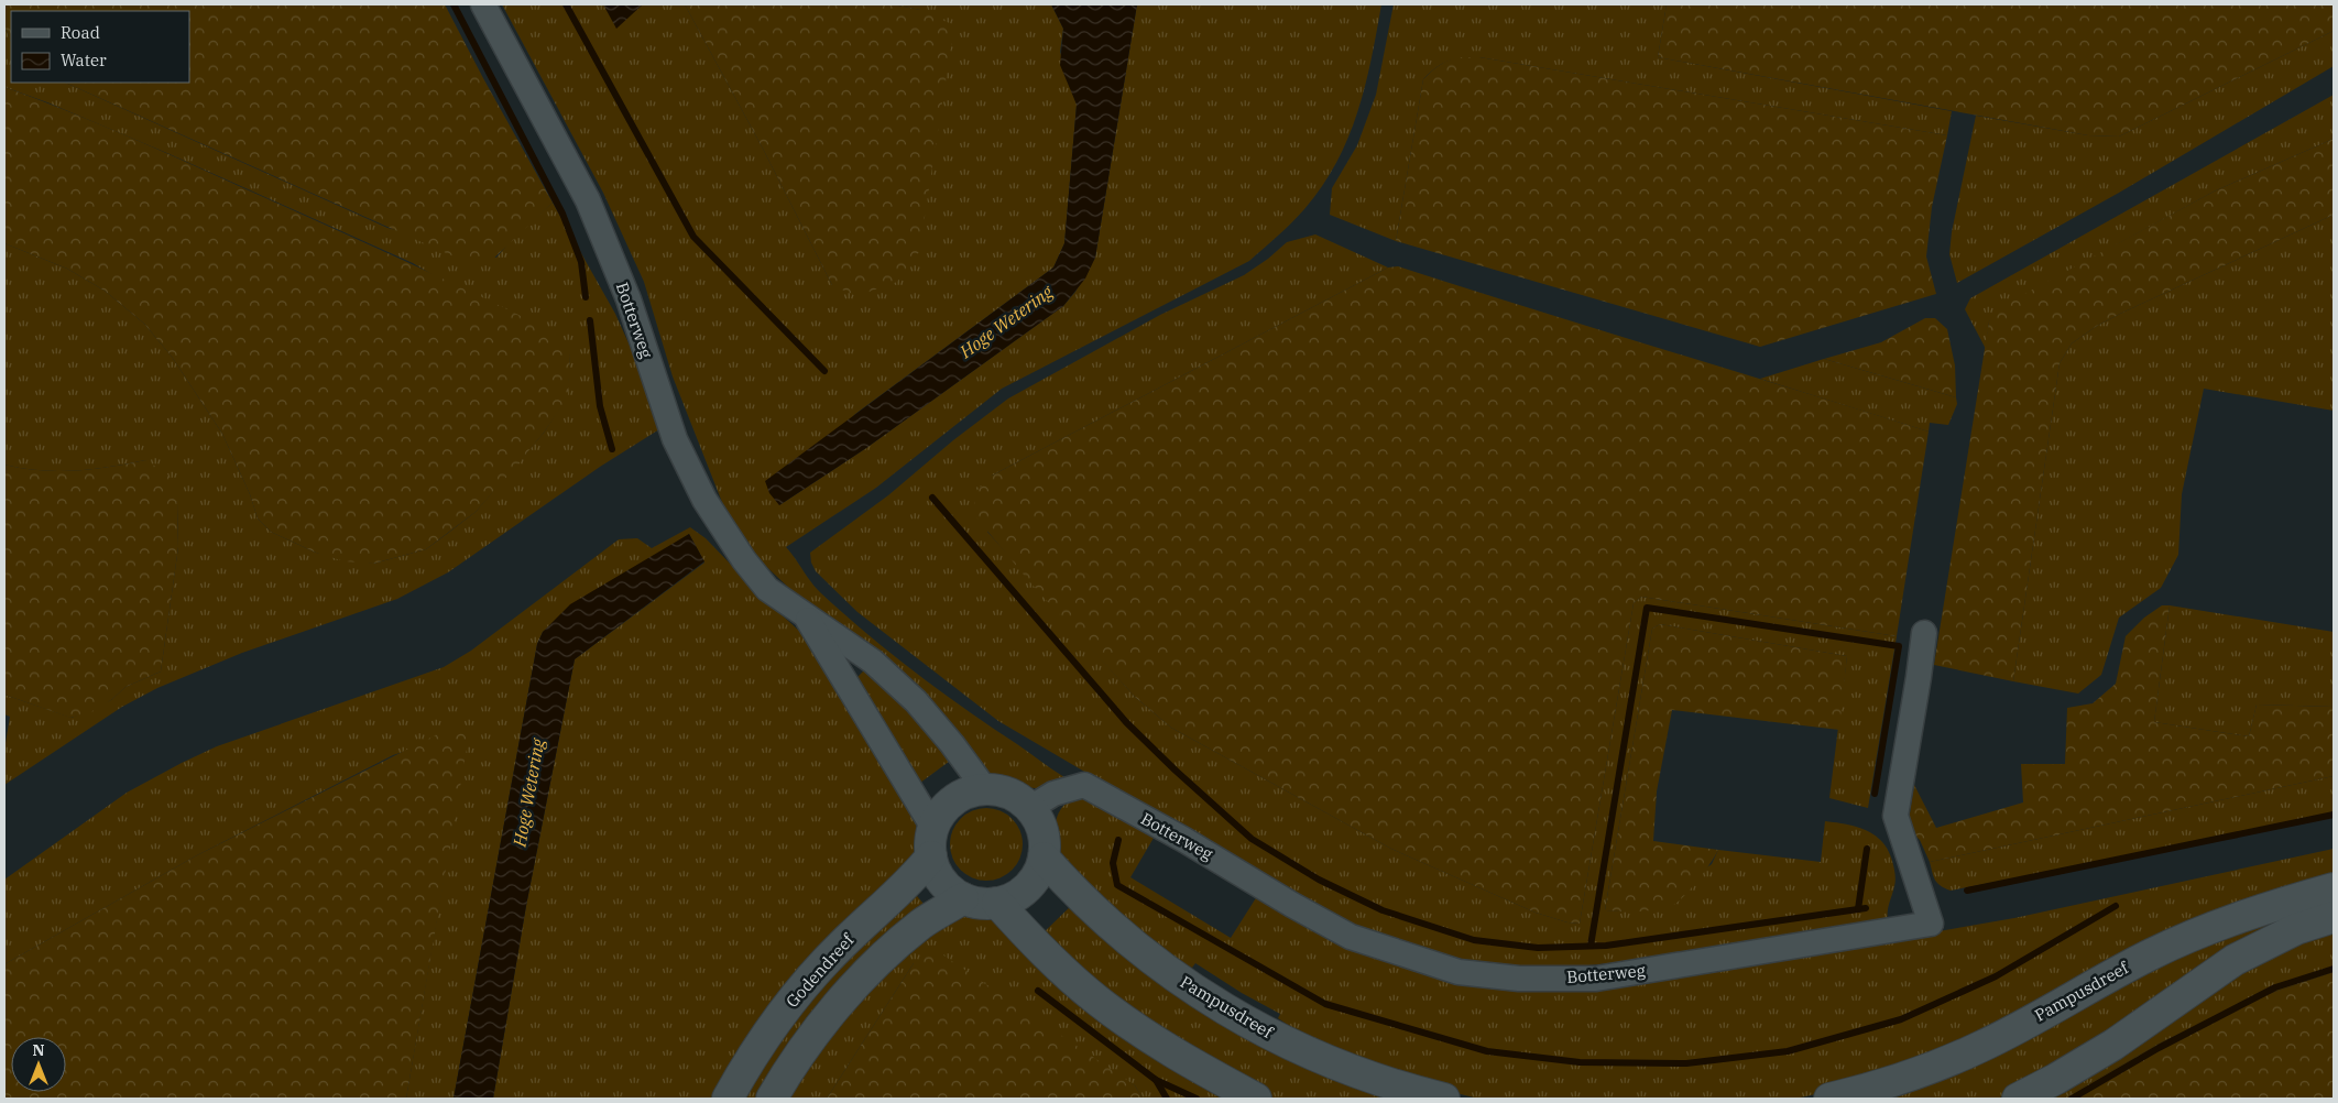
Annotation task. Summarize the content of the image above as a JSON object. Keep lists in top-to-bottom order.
{
  "streets": {
    "main road": ["Godendreef", "Pampusdreef"],
    "street": ["Botterweg"]
  },
  "crossings": [
    ["Botterweg", "Godendreef"],
    ["Botterweg", "Pampusdreef"],
    ["Godendreef", "Pampusdreef"]
  ],
  "water": ["Hoge Wetering"],
  "legend": ["Road", "Water"],
  "north": "top"
}
